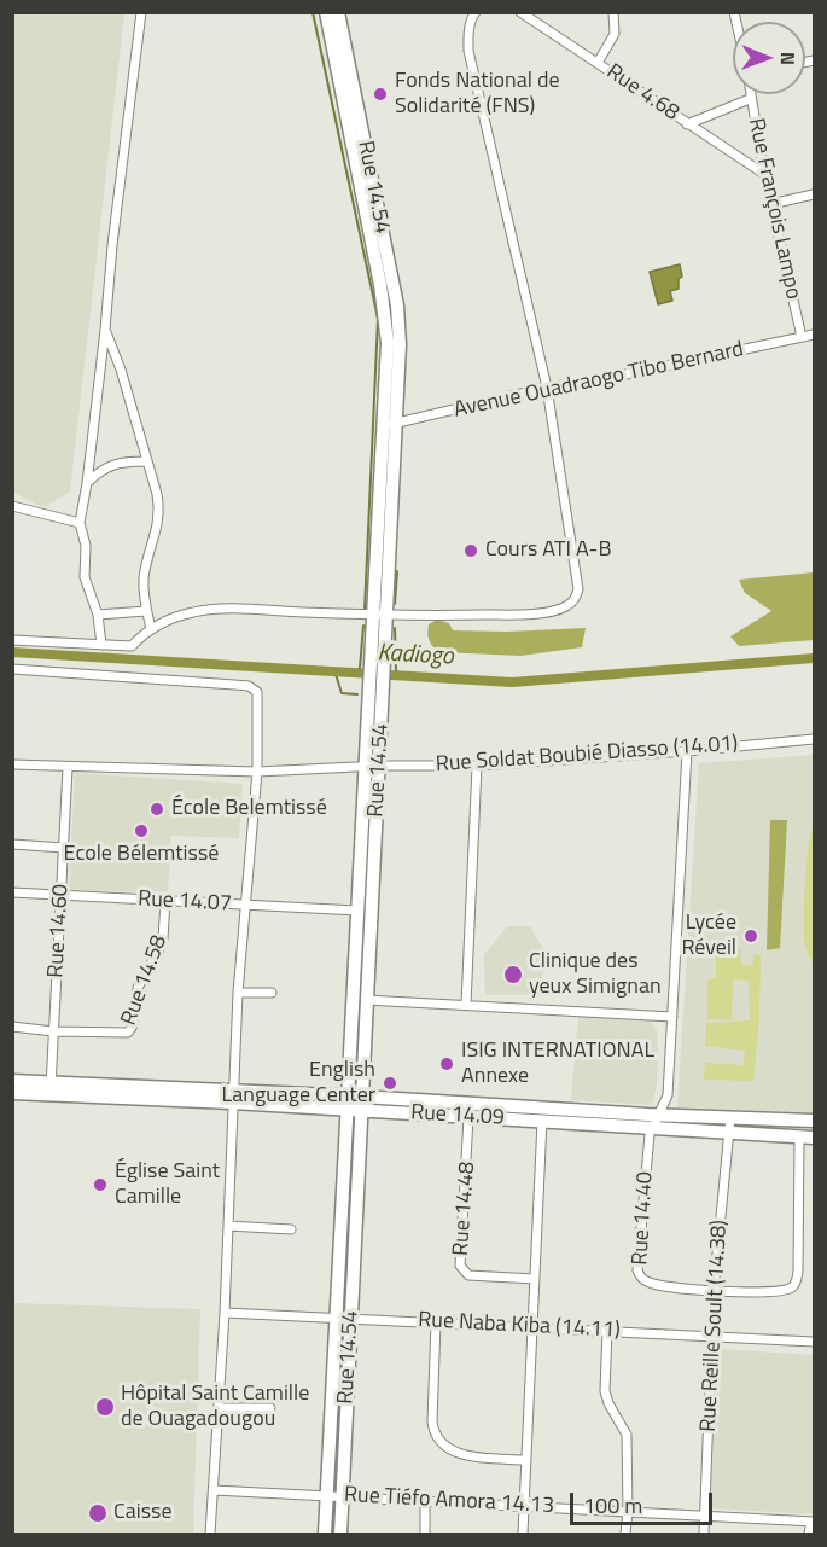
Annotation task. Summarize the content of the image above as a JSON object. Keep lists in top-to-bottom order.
{
  "streets": {
    "main road": ["Rue 14.54", "Rue 14.09"],
    "street": [
      "Rue 4.68",
      "Rue François Lampo",
      "Avenue Ouadraogo Tibo Bernard",
      "Rue Soldat Boubié Diasso (14.01)",
      "Rue 14.07",
      "Rue 14.60",
      "Rue 14.58",
      "Rue 14.48",
      "Rue 14.40",
      "Rue Naba Kiba (14.11)",
      "Rue Reille Soult (14.38)",
      "Rue Tiéfo Amora 14.13"
    ]
  },
  "crossings": [
    ["Rue 4.68", "Rue François Lampo"],
    ["Rue 14.54", "Avenue Ouadraogo Tibo Bernard"],
    ["Rue 14.54", "Rue Soldat Boubié Diasso (14.01)"],
    ["Rue 14.54", "Rue 14.09"],
    ["Rue 14.54", "Rue Naba Kiba (14.11)"],
    ["Rue 14.54", "Rue Tiéfo Amora 14.13"],
    ["Rue François Lampo", "Avenue Ouadraogo Tibo Bernard"],
    ["Rue Soldat Boubié Diasso (14.01)", "Rue 14.60"],
    ["Rue 14.07", "Rue 14.60"],
    ["Rue 14.07", "Rue 14.58"],
    ["Rue 14.60", "Rue 14.58"],
    ["Rue 14.60", "Rue 14.09"],
    ["Rue 14.09", "Rue 14.48"],
    ["Rue 14.09", "Rue 14.40"],
    ["Rue 14.09", "Rue Reille Soult (14.38)"],
    ["Rue 14.40", "Rue Reille Soult (14.38)"],
    ["Rue Naba Kiba (14.11)", "Rue Reille Soult (14.38)"],
    ["Rue Reille Soult (14.38)", "Rue Tiéfo Amora 14.13"]
  ],
  "water": ["Kadiogo"],
  "places": [
    "Fonds National de Solidarité (FNS)",
    "Cours ATI A-B",
    "École Belemtissé",
    "Ecole Bélemtissé",
    "Lycée Réveil",
    "Clinique des yeux Simignan",
    "ISIG INTERNATIONAL Annexe",
    "English Language Center",
    "Église Saint Camille",
    "Hôpital Saint Camille de Ouagadougou",
    "Caisse"
  ],
  "scale_bar": "100 m",
  "north": "right"
}
